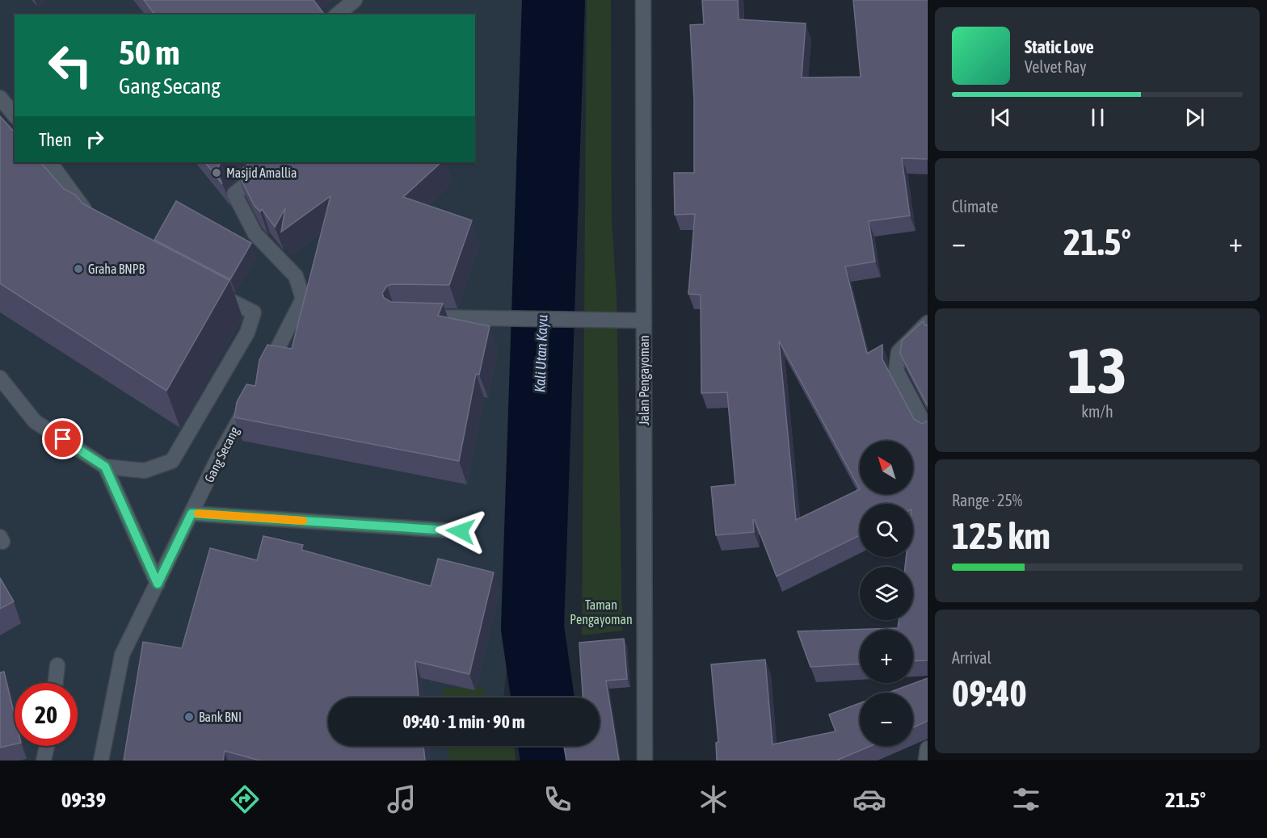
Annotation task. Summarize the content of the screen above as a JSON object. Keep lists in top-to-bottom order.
{
  "streets": {
    "street": ["Jalan Pengayoman", "Gang Secang"]
  },
  "water": ["Kali Utan Kayu"],
  "parks": ["Taman Pengayoman"],
  "places": ["Masjid Amallia", "Graha BNPB", "Bank BNI"],
  "north": "top left",
  "page": {
    "turn": ["50 m", "Gang Secang"],
    "song": ["Static Love", "Velvet Ray"],
    "then": "Then",
    "tile": [
      "Climate",
      ["13", "km/h"],
      ["Range · 25%", "125 km"],
      ["Arrival", "09:40"]
    ],
    "heat": ["−", "21.5°", "+"],
    "map_buttons": ["+", "−"],
    "limit": "20",
    "trip": "09:40 · 1 min · 90 m",
    "tabs": ["09:39", "21.5°"]
  }
}
